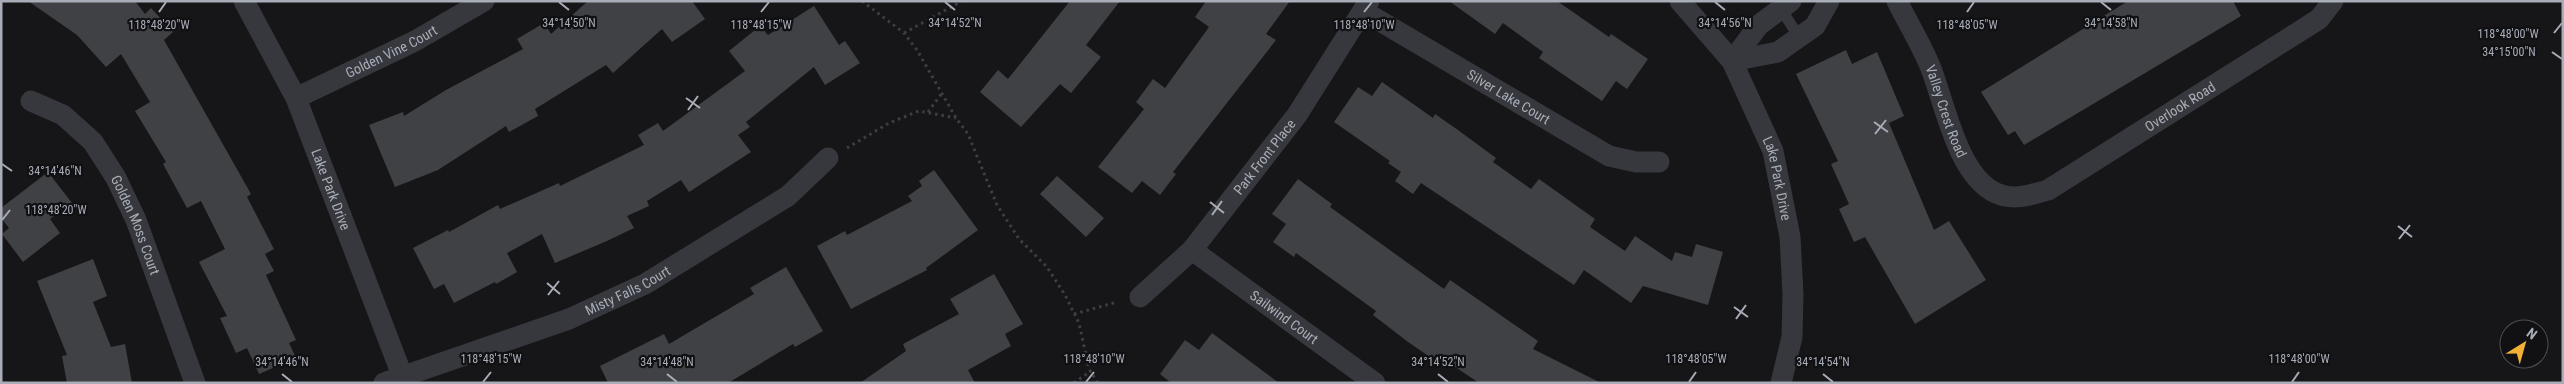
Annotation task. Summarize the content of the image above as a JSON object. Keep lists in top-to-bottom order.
{
  "streets": {
    "street": [
      "Golden Vine Court",
      "Silver Lake Court",
      "Overlook Road",
      "Valley Crest Road",
      "Park Front Place",
      "Lake Park Drive",
      "Golden Moss Court",
      "Misty Falls Court",
      "Sailwind Court"
    ]
  },
  "crossings": [
    ["Golden Vine Court", "Lake Park Drive"],
    ["Silver Lake Court", "Park Front Place"],
    ["Overlook Road", "Valley Crest Road"],
    ["Park Front Place", "Sailwind Court"],
    ["Lake Park Drive", "Misty Falls Court"]
  ],
  "north": "top right",
  "coordinates": [
    "34°14'50\"N",
    "34°14'52\"N",
    "34°14'56\"N",
    "34°14'58\"N",
    "118°48'20\"W",
    "118°48'15\"W",
    "118°48'10\"W",
    "118°48'05\"W",
    "118°48'00\"W",
    "34°15'00\"N",
    "34°14'46\"N",
    "34°14'48\"N",
    "34°14'54\"N"
  ]
}
